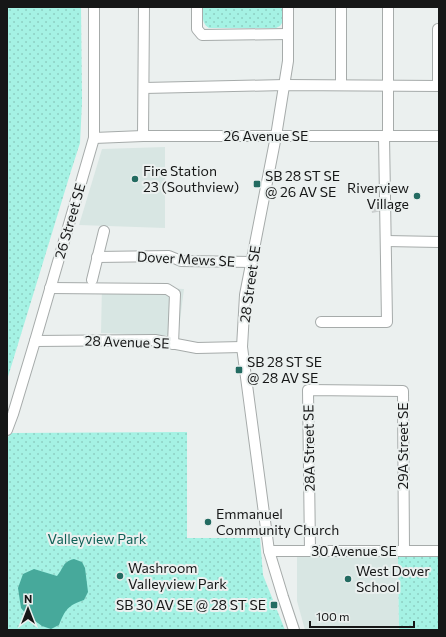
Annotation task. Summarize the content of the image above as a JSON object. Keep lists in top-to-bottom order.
{
  "streets": {
    "street": [
      "26 Avenue SE",
      "26 Street SE",
      "Dover Mews SE",
      "28 Street SE",
      "28 Avenue SE",
      "29A Street SE",
      "28A Street SE",
      "30 Avenue SE"
    ]
  },
  "crossings": [
    ["26 Avenue SE", "26 Street SE"],
    ["26 Avenue SE", "28 Street SE"],
    ["26 Street SE", "28 Avenue SE"],
    ["Dover Mews SE", "28 Street SE"],
    ["28 Street SE", "28 Avenue SE"],
    ["28 Street SE", "30 Avenue SE"],
    ["29A Street SE", "28A Street SE"],
    ["29A Street SE", "30 Avenue SE"],
    ["28A Street SE", "30 Avenue SE"]
  ],
  "parks": ["Valleyview Park"],
  "places": {
    "other": [
      "Fire Station 23 (Southview)",
      "Riverview Village",
      "Emmanuel Community Church",
      "Washroom Valleyview Park",
      "West Dover School"
    ],
    "transit": ["SB 28 ST SE @ 26 AV SE", "SB 28 ST SE @ 28 AV SE", "SB 30 AV SE @ 28 ST SE"]
  },
  "scale_bar": "100 m",
  "north": "top"
}
